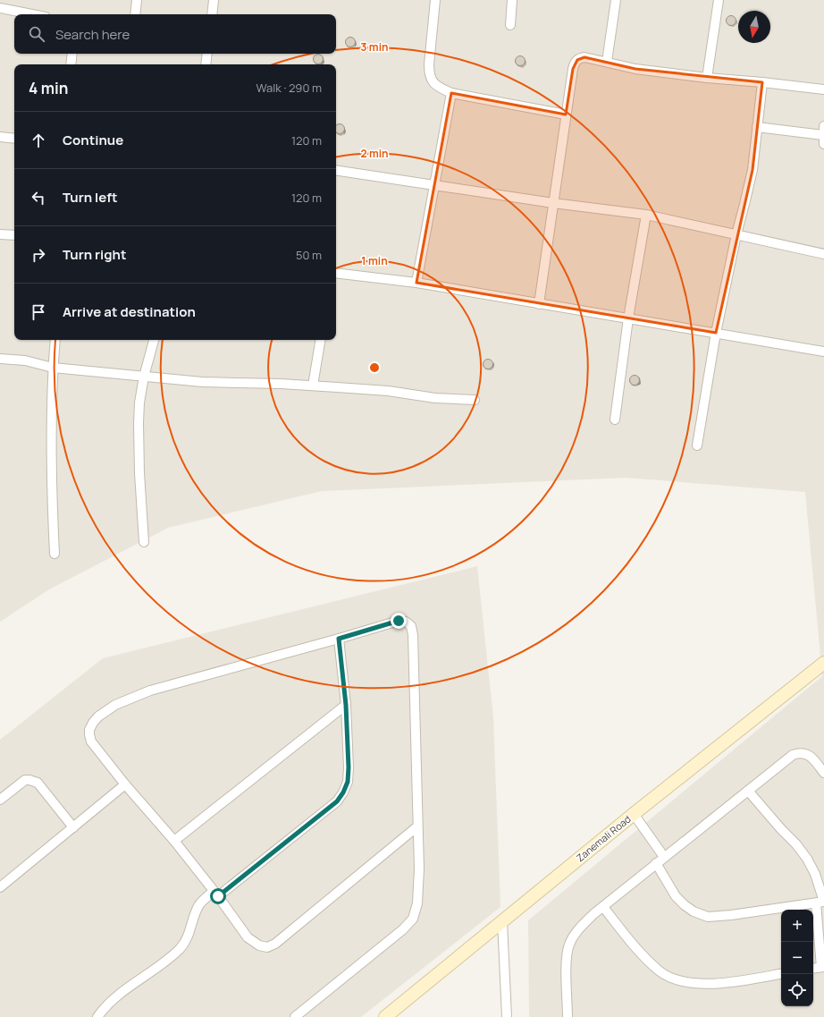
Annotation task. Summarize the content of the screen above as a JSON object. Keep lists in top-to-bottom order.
{
  "streets": {
    "street": ["Zanemali Road"]
  },
  "north": "bottom",
  "page": {
    "search": "Search here",
    "heading": ["4 min", "Walk · 290 m"],
    "list": [
      ["Continue", "120 m"],
      ["Turn left", "120 m"],
      ["Turn right", "50 m"],
      "Arrive at destination"
    ],
    "map_buttons": ["+", "−"]
  },
  "rings": ["3 min", "2 min", "1 min"]
}
